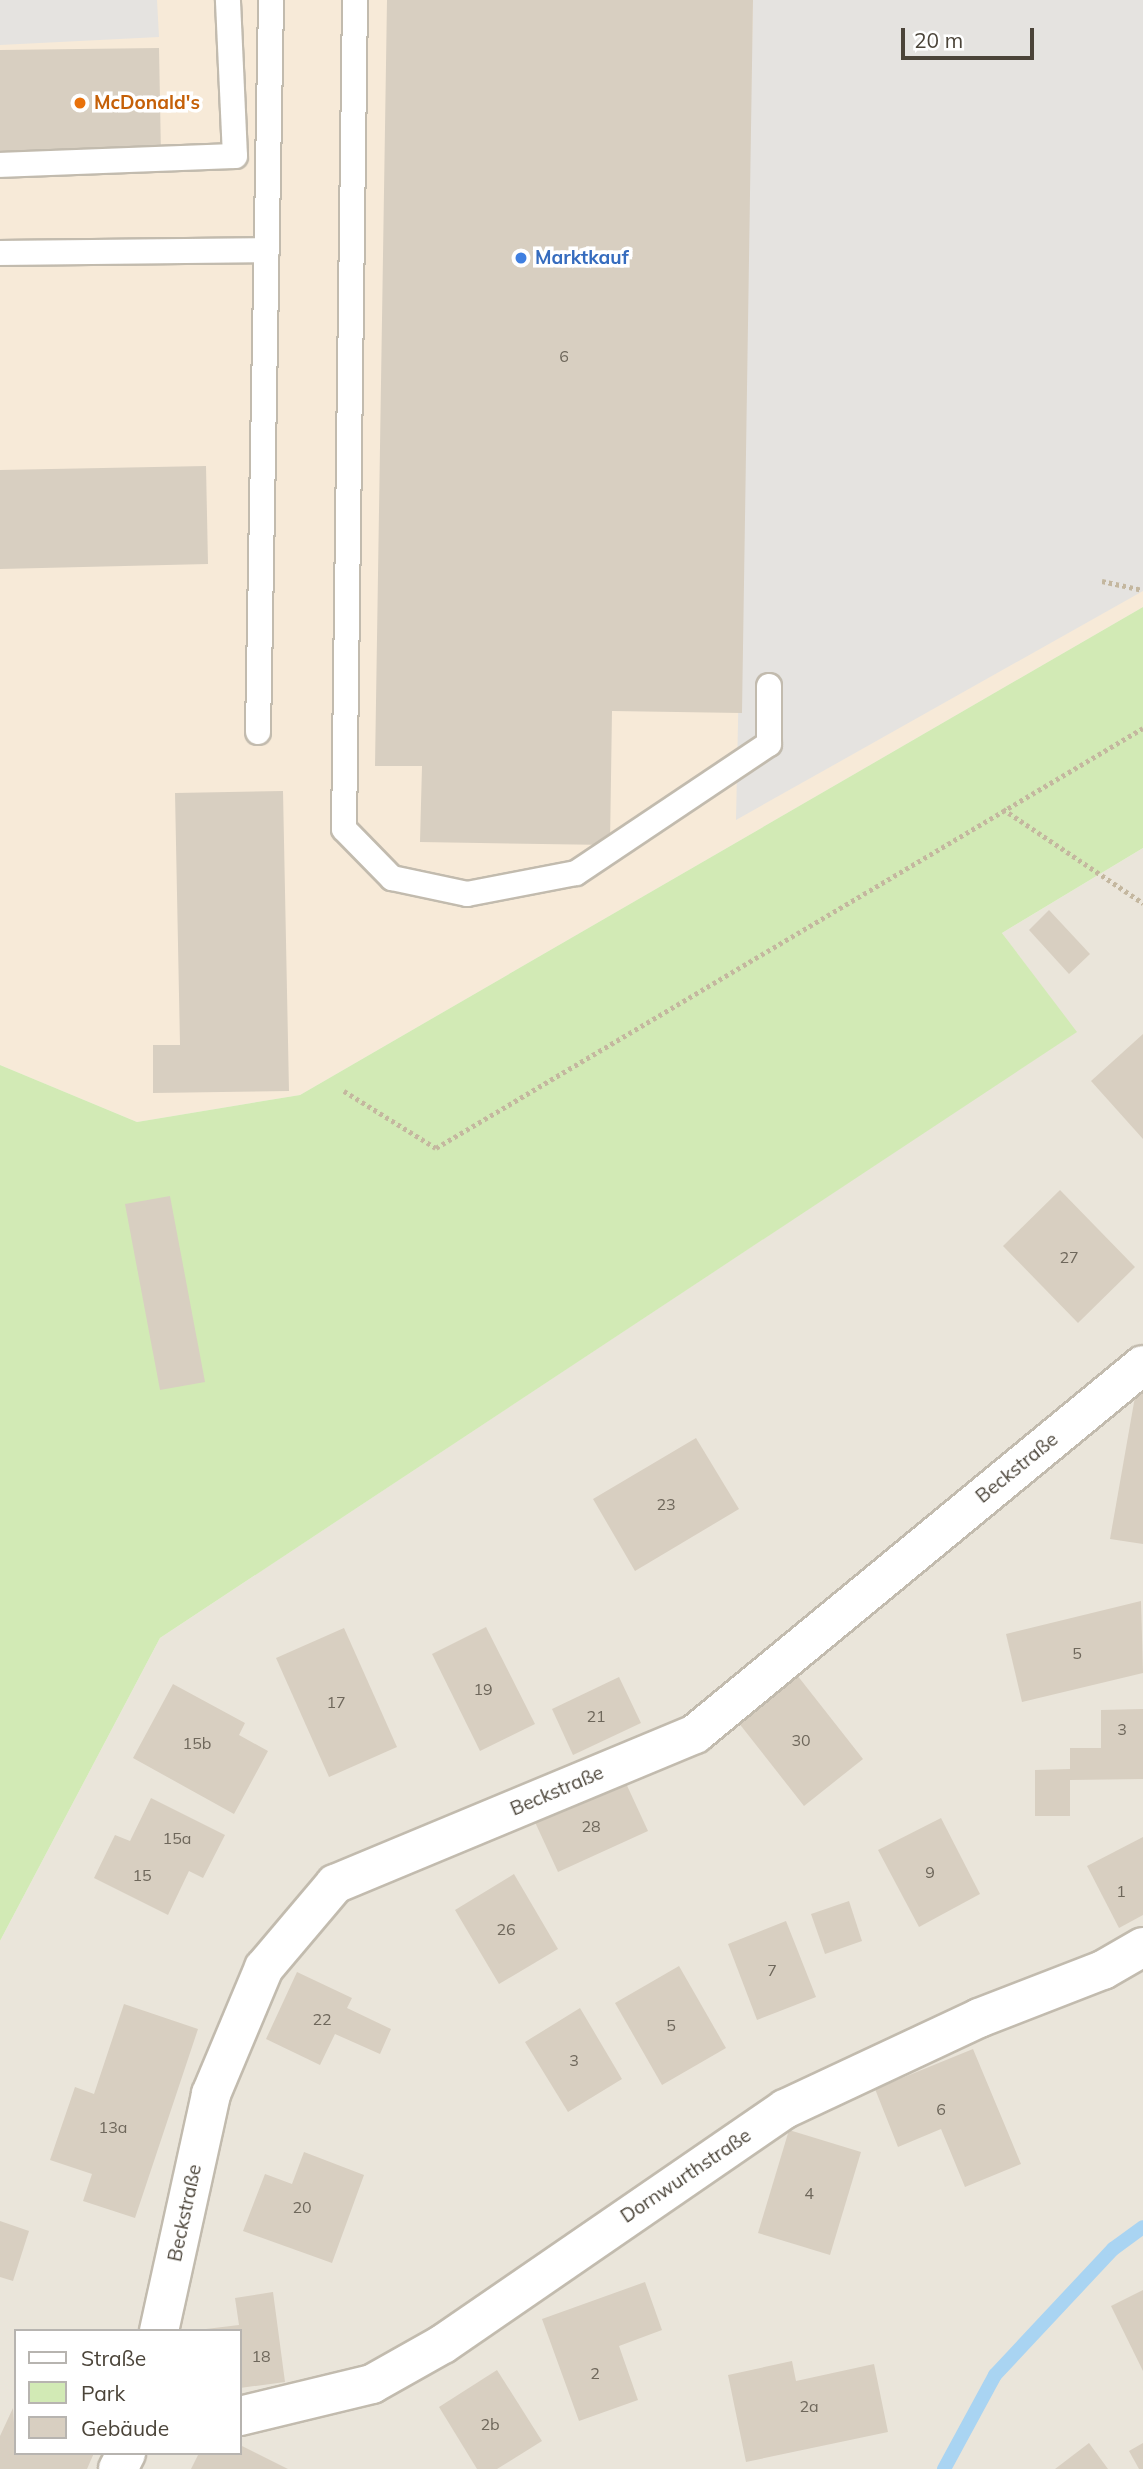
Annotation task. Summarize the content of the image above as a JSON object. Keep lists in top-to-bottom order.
{
  "streets": {
    "street": ["Beckstraße", "Dornwurthstraße"]
  },
  "places": ["McDonald's", "Marktkauf"],
  "house_numbers": [
    "6",
    "27",
    "23",
    "5",
    "19",
    "17",
    "21",
    "3",
    "30",
    "15b",
    "28",
    "15a",
    "9",
    "15",
    "1",
    "26",
    "7",
    "22",
    "5",
    "3",
    "6",
    "13a",
    "4",
    "20",
    "18",
    "2",
    "2a",
    "2b"
  ],
  "legend": ["Straße", "Park", "Gebäude"],
  "scale_bar": "20 m"
}
